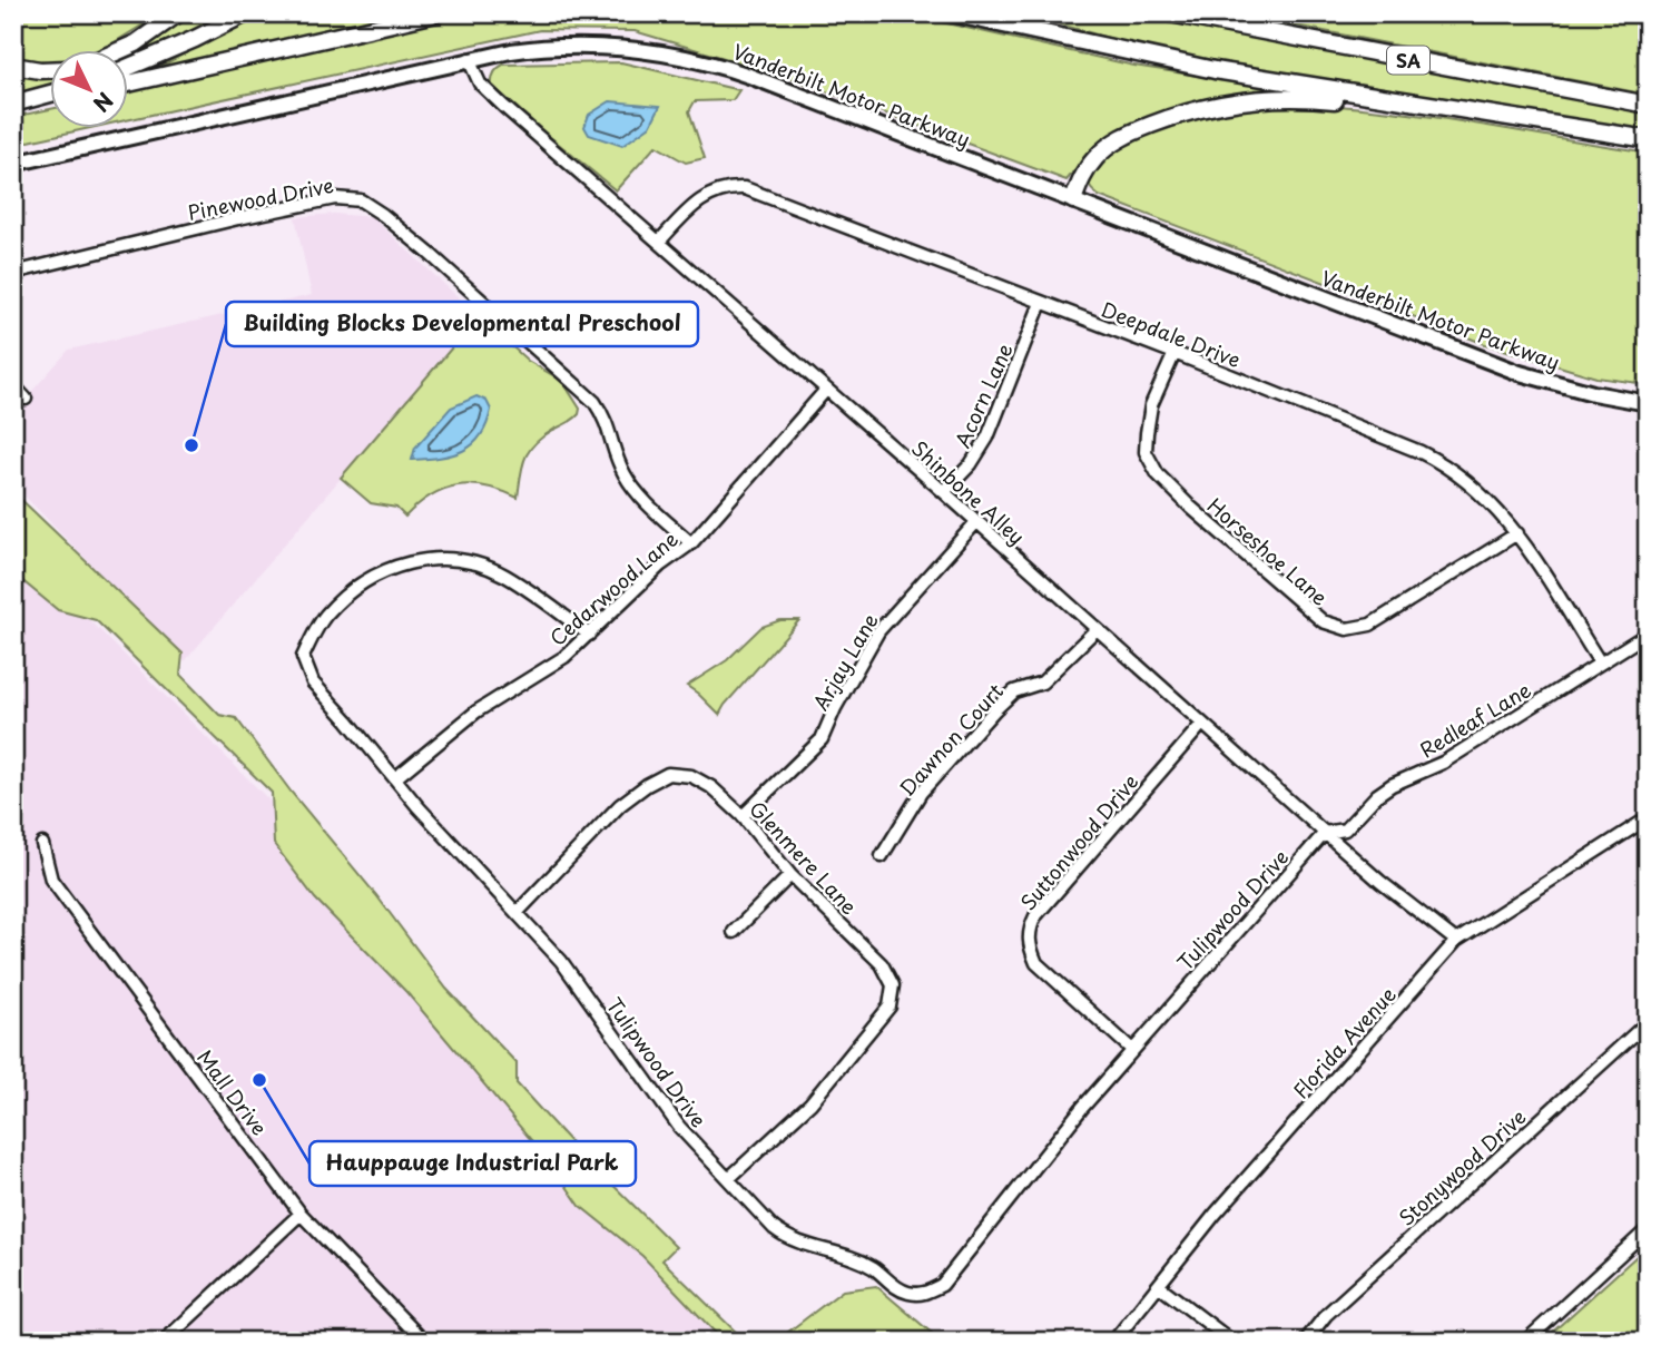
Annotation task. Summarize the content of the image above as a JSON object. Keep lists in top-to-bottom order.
{
  "streets": {
    "highway": ["SA"],
    "main road": ["Vanderbilt Motor Parkway"],
    "street": [
      "Pinewood Drive",
      "Deepdale Drive",
      "Acorn Lane",
      "Shinbone Alley",
      "Horseshoe Lane",
      "Cedarwood Lane",
      "Arjay Lane",
      "Redleaf Lane",
      "Dawnon Court",
      "Suttonwood Drive",
      "Glenmere Lane",
      "Tulipwood Drive",
      "Florida Avenue",
      "Mall Drive",
      "Stonywood Drive"
    ]
  },
  "crossings": [
    ["Vanderbilt Motor Parkway", "Shinbone Alley"],
    ["Pinewood Drive", "Cedarwood Lane"],
    ["Deepdale Drive", "Acorn Lane"],
    ["Deepdale Drive", "Shinbone Alley"],
    ["Deepdale Drive", "Horseshoe Lane"],
    ["Deepdale Drive", "Redleaf Lane"],
    ["Acorn Lane", "Shinbone Alley"],
    ["Shinbone Alley", "Cedarwood Lane"],
    ["Shinbone Alley", "Arjay Lane"],
    ["Shinbone Alley", "Redleaf Lane"],
    ["Shinbone Alley", "Dawnon Court"],
    ["Shinbone Alley", "Suttonwood Drive"],
    ["Shinbone Alley", "Tulipwood Drive"],
    ["Shinbone Alley", "Florida Avenue"],
    ["Cedarwood Lane", "Tulipwood Drive"],
    ["Arjay Lane", "Glenmere Lane"],
    ["Redleaf Lane", "Tulipwood Drive"],
    ["Suttonwood Drive", "Tulipwood Drive"],
    ["Glenmere Lane", "Tulipwood Drive"]
  ],
  "places": ["Building Blocks Developmental Preschool", "Hauppauge Industrial Park"],
  "north": "bottom right"
}
